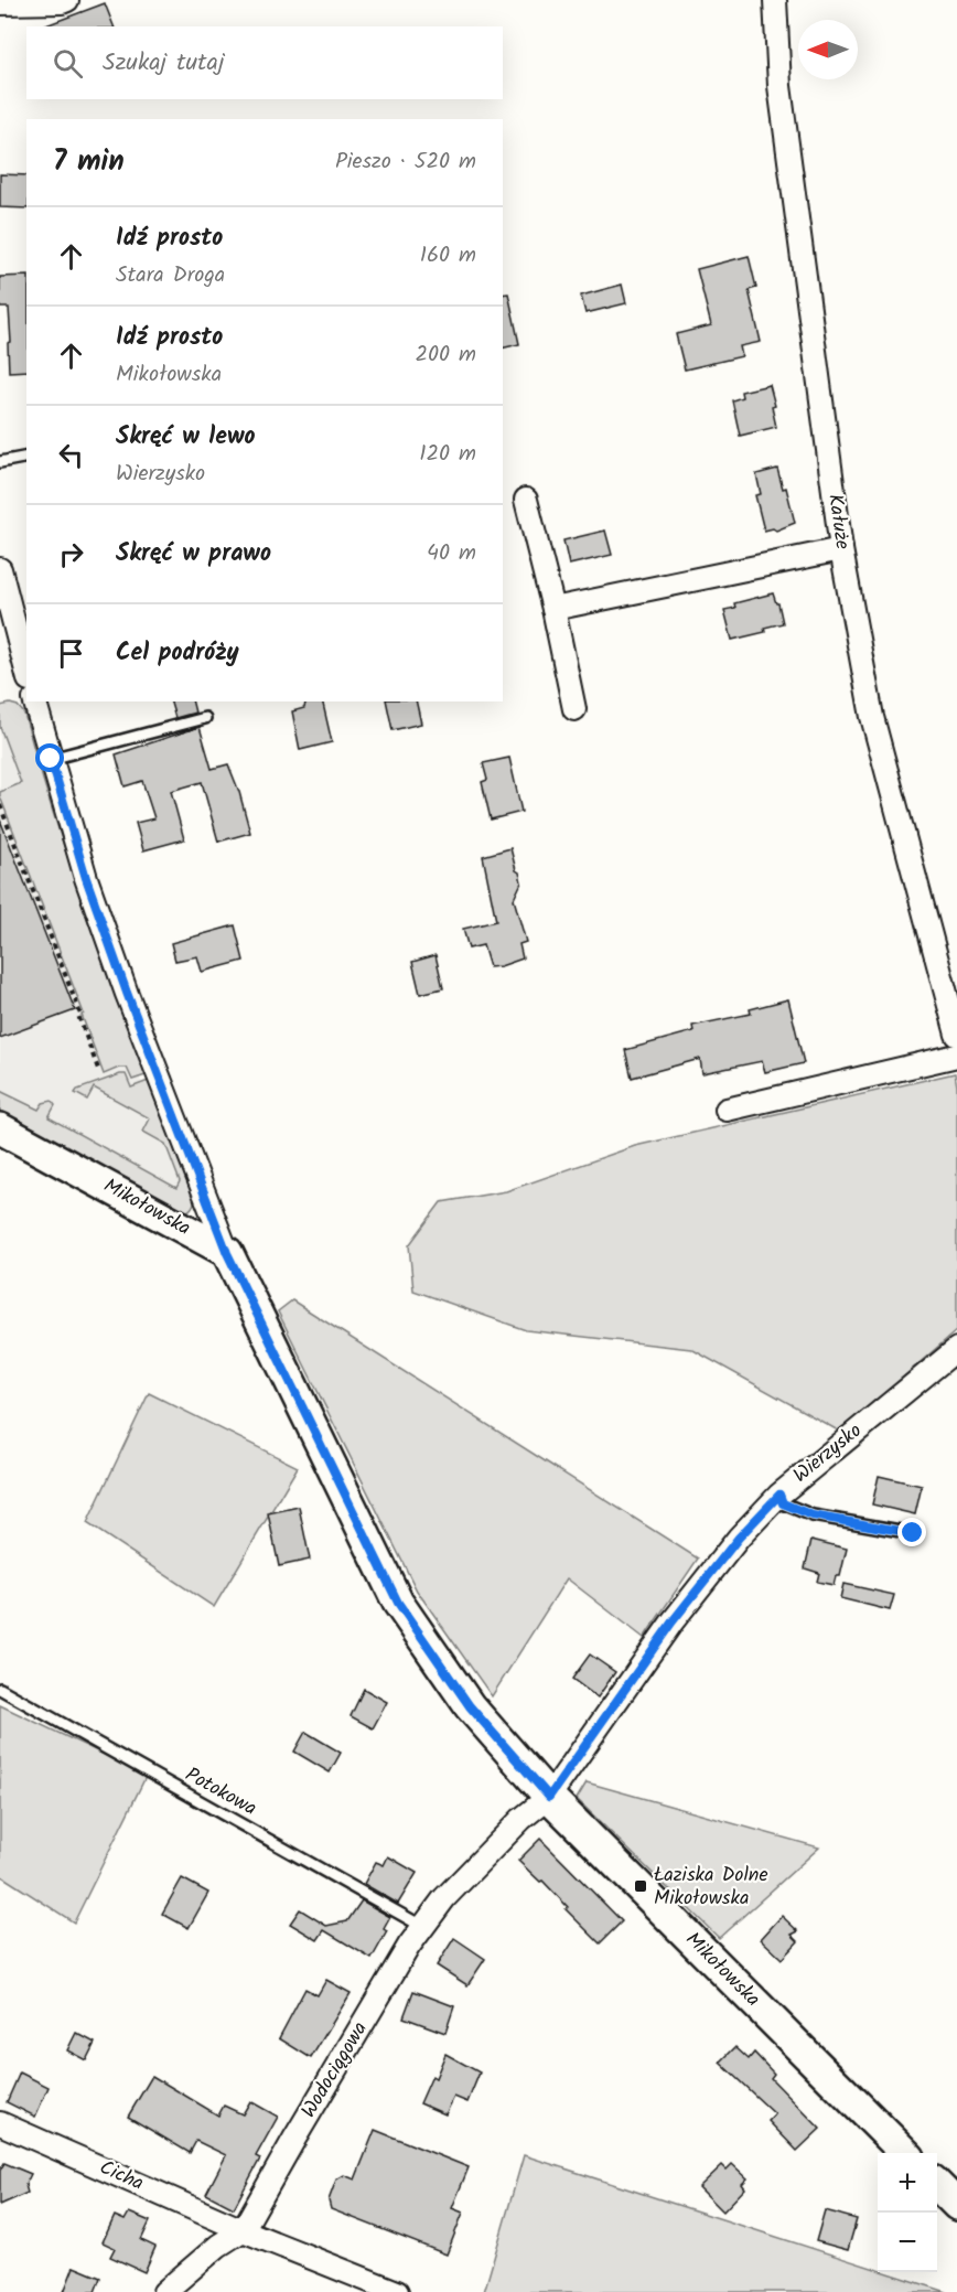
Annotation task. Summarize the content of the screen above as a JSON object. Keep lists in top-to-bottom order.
{
  "streets": {
    "street": [
      "Kałuże",
      "Mikołowska",
      "Wierzysko",
      "Wodociągowa",
      "Cicha"
    ],
    "lane": ["Potokowa"]
  },
  "crossings": [
    ["Mikołowska", "Wierzysko"],
    ["Mikołowska", "Wodociągowa"],
    ["Wierzysko", "Wodociągowa"],
    ["Potokowa", "Wodociągowa"],
    ["Wodociągowa", "Cicha"]
  ],
  "places": {
    "transit": ["Łaziska Dolne Mikołowska"]
  },
  "north": "left",
  "page": {
    "search": "Szukaj tutaj",
    "heading": ["7 min", "Pieszo · 520 m"],
    "list": [
      ["Idź prosto", "Stara Droga", "160 m"],
      ["Idź prosto", "Mikołowska", "200 m"],
      ["Skręć w lewo", "Wierzysko", "120 m"],
      ["Skręć w prawo", "40 m"],
      "Cel podróży"
    ],
    "map_buttons": ["+", "−"]
  }
}
